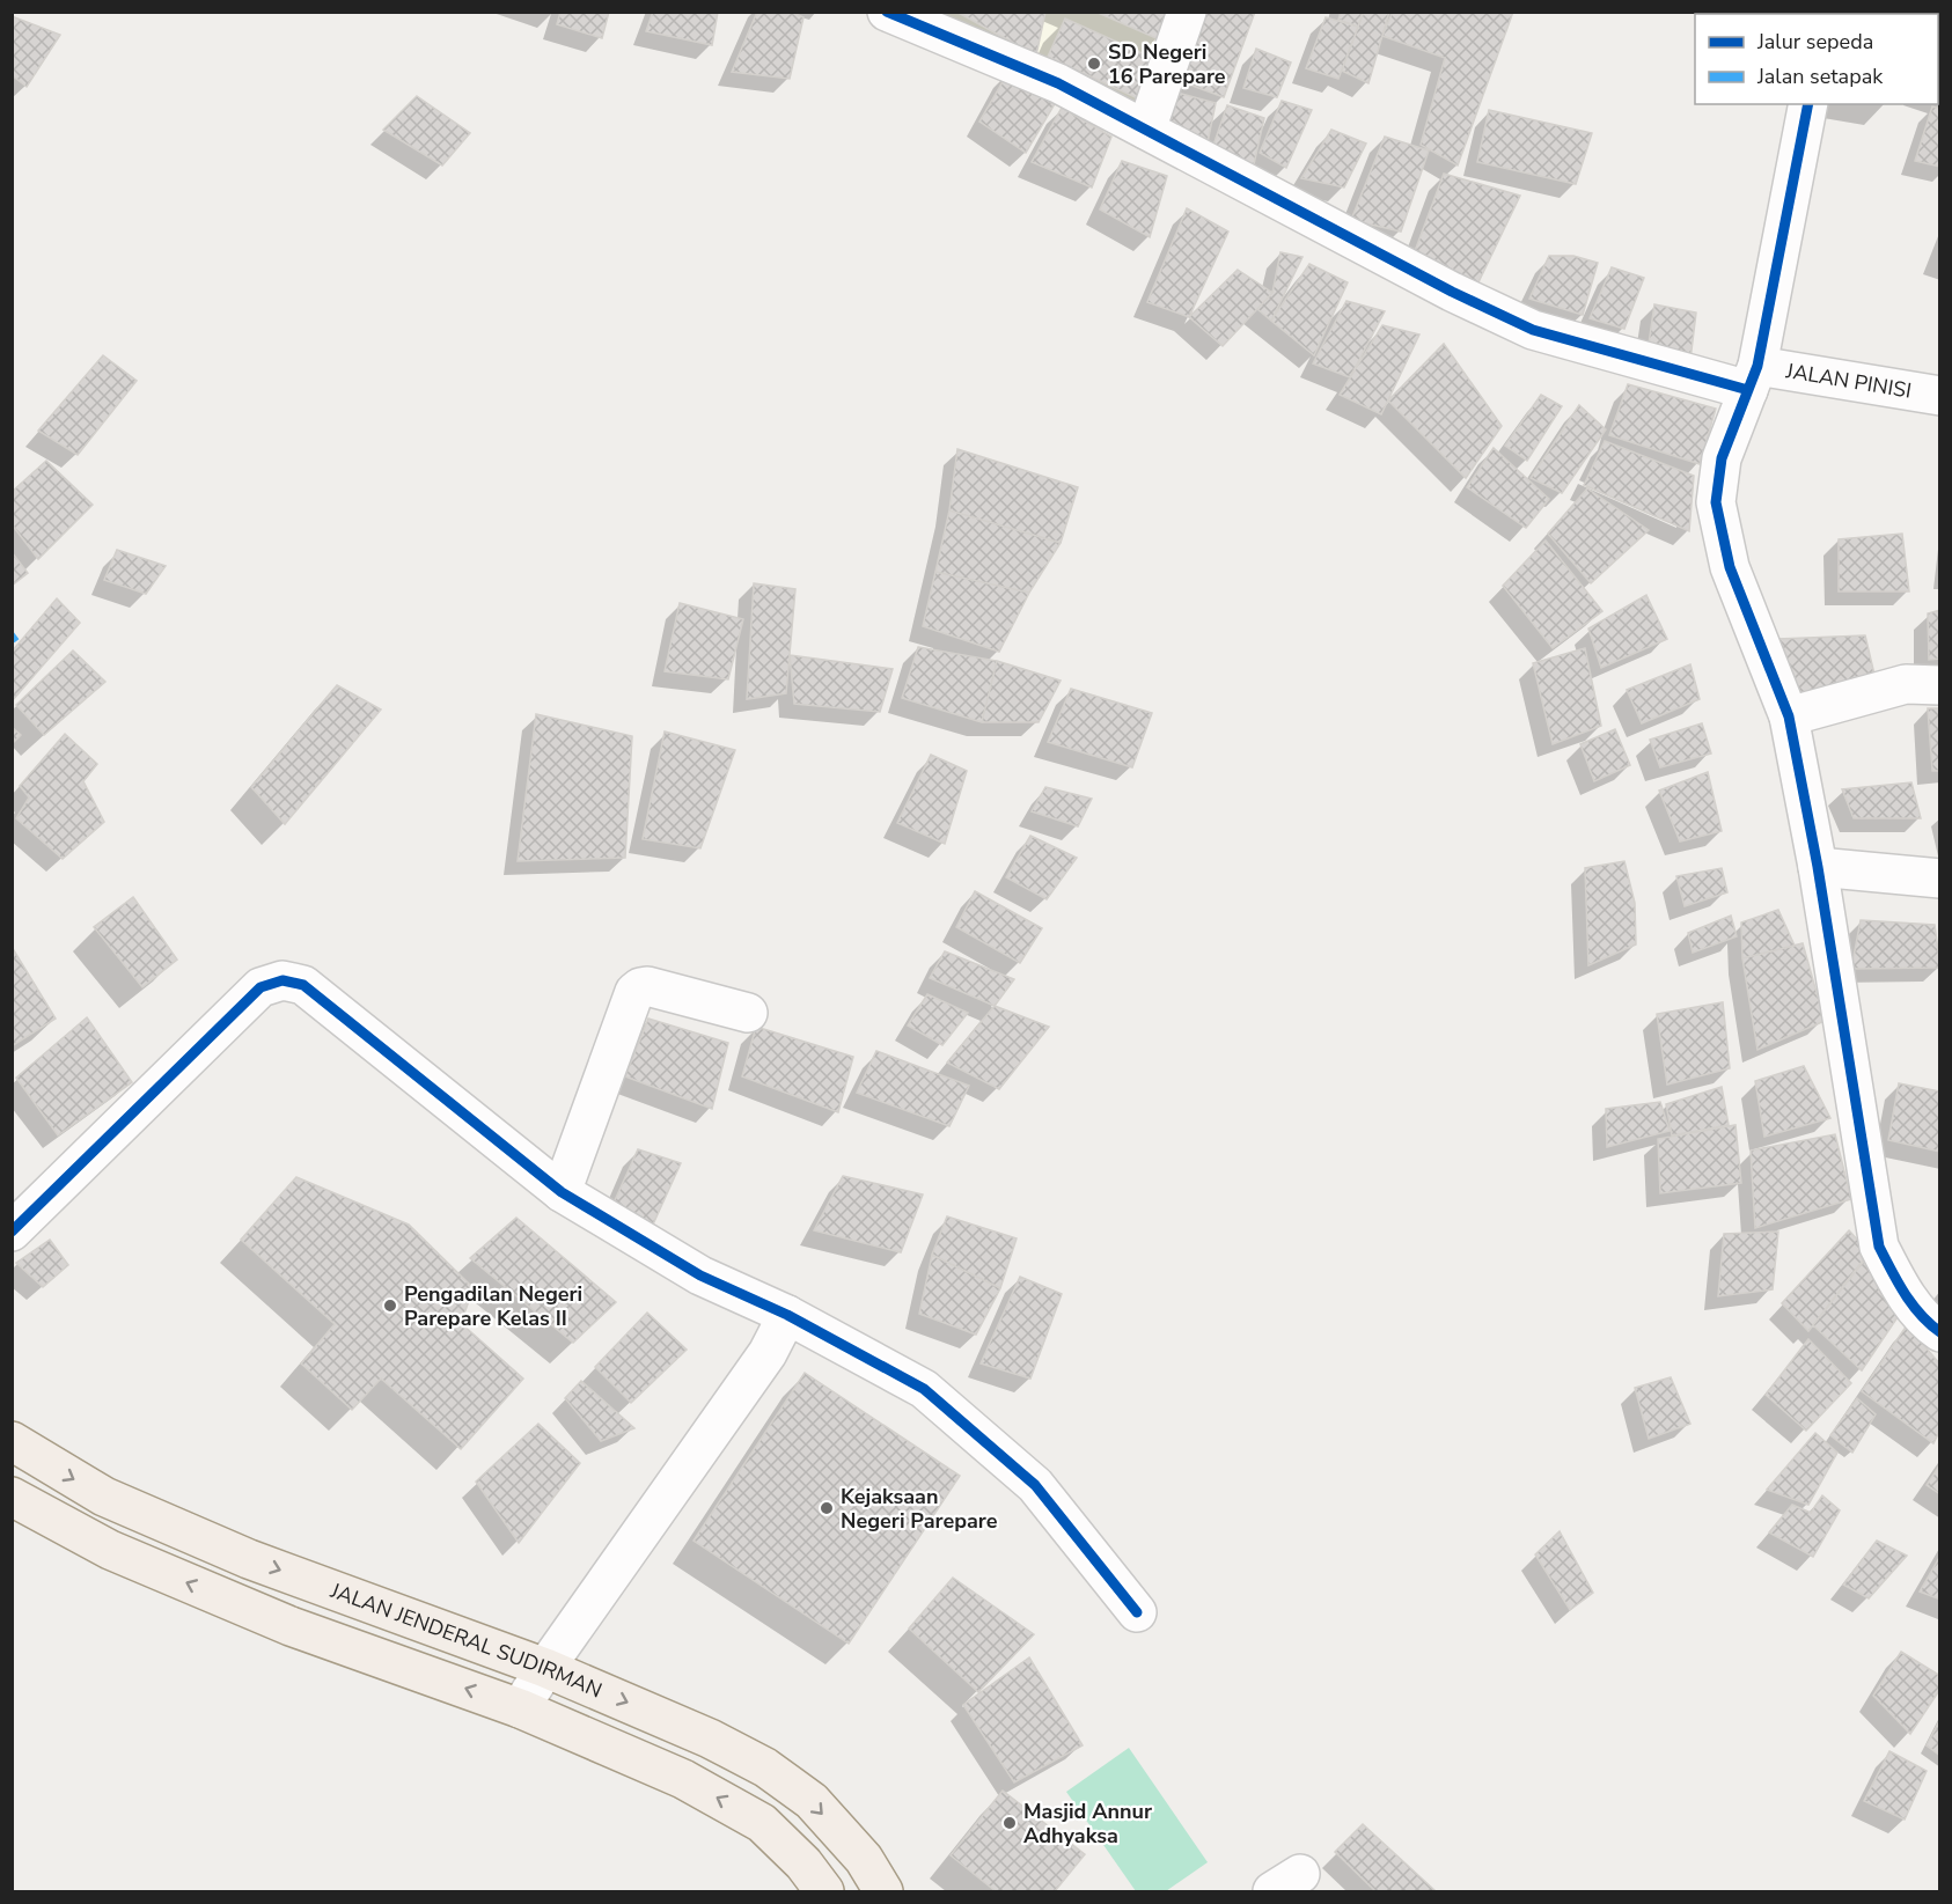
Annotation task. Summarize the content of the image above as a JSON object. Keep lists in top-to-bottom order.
{
  "streets": {
    "main road": ["JALAN JENDERAL SUDIRMAN"],
    "street": ["JALAN PINISI"]
  },
  "places": [
    "SD Negeri 16 Parepare",
    "Pengadilan Negeri Parepare Kelas II",
    "Kejaksaan Negeri Parepare",
    "Masjid Annur Adhyaksa"
  ],
  "legend": ["Jalur sepeda", "Jalan setapak"]
}
